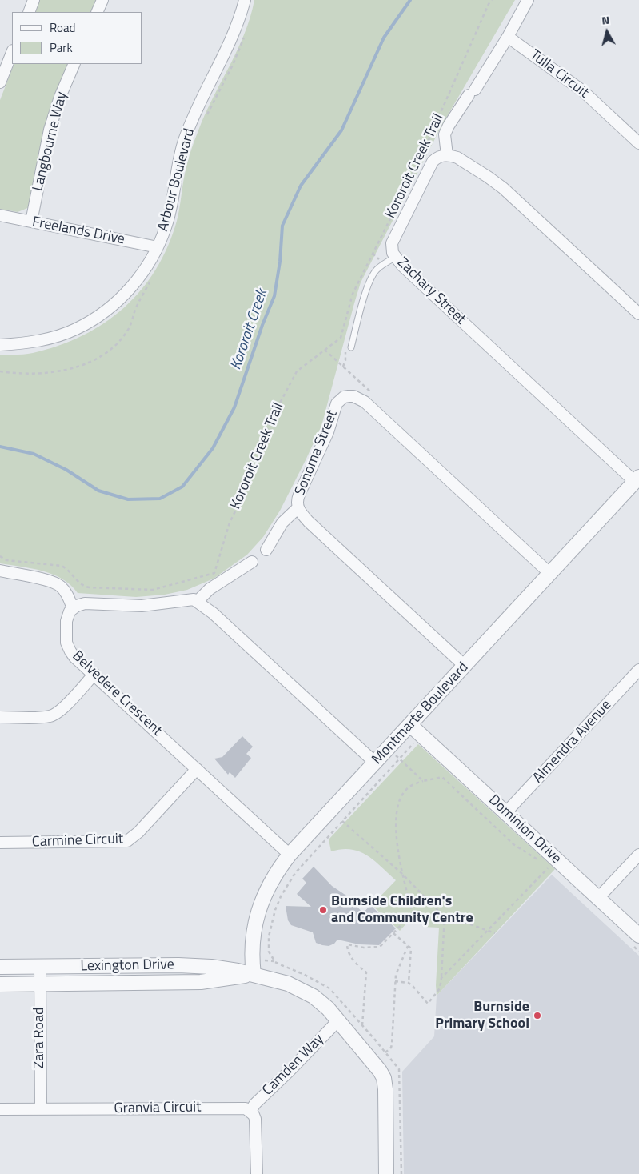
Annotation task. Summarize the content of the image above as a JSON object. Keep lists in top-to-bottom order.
{
  "streets": {
    "street": [
      "Tulla Circuit",
      "Langbourne Way",
      "Arbour Boulevard",
      "Freelands Drive",
      "Zachary Street",
      "Sonoma Street",
      "Belvedere Crescent",
      "Montmarte Boulevard",
      "Almendra Avenue",
      "Dominion Drive",
      "Carmine Circuit",
      "Lexington Drive",
      "Zara Road",
      "Camden Way",
      "Granvia Circuit"
    ],
    "path": ["Kororoit Creek Trail"]
  },
  "crossings": [
    ["Langbourne Way", "Freelands Drive"],
    ["Arbour Boulevard", "Freelands Drive"],
    ["Zachary Street", "Montmarte Boulevard"],
    ["Sonoma Street", "Montmarte Boulevard"],
    ["Belvedere Crescent", "Montmarte Boulevard"],
    ["Belvedere Crescent", "Carmine Circuit"],
    ["Montmarte Boulevard", "Dominion Drive"],
    ["Montmarte Boulevard", "Lexington Drive"],
    ["Almendra Avenue", "Dominion Drive"],
    ["Lexington Drive", "Zara Road"],
    ["Lexington Drive", "Camden Way"],
    ["Zara Road", "Granvia Circuit"],
    ["Camden Way", "Granvia Circuit"]
  ],
  "water": ["Kororoit Creek"],
  "places": ["Burnside Children's and Community Centre", "Burnside Primary School"],
  "legend": ["Road", "Park"],
  "north": "top"
}
